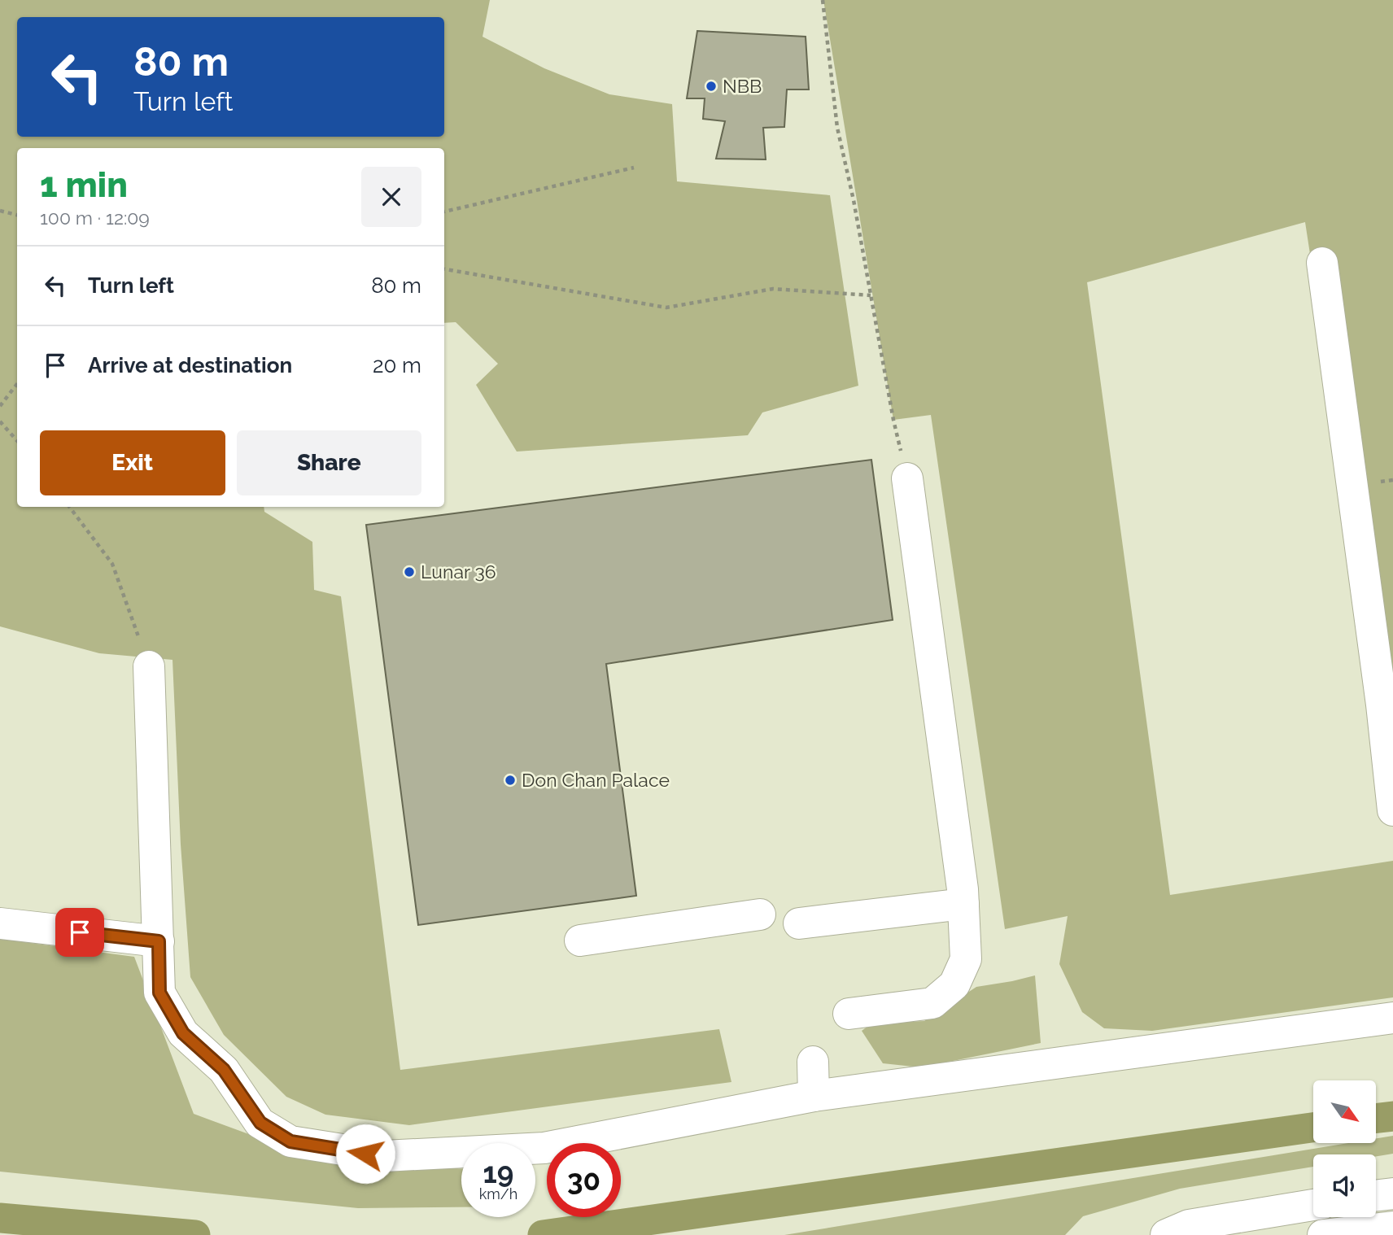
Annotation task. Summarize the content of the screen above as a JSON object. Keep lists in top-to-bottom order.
{
  "places": ["NBB", "Lunar 36", "Don Chan Palace"],
  "north": "bottom right",
  "page": {
    "turn": ["80 m", "Turn left"],
    "heading": ["1 min", "100 m · 12:09"],
    "list": [
      {
        "name": "Turn left",
        "value": "80 m"
      },
      {
        "name": "Arrive at destination",
        "value": "20 m"
      }
    ],
    "buttons": ["Exit", "Share"],
    "speed": "19 km/h",
    "limit": "30"
  }
}
